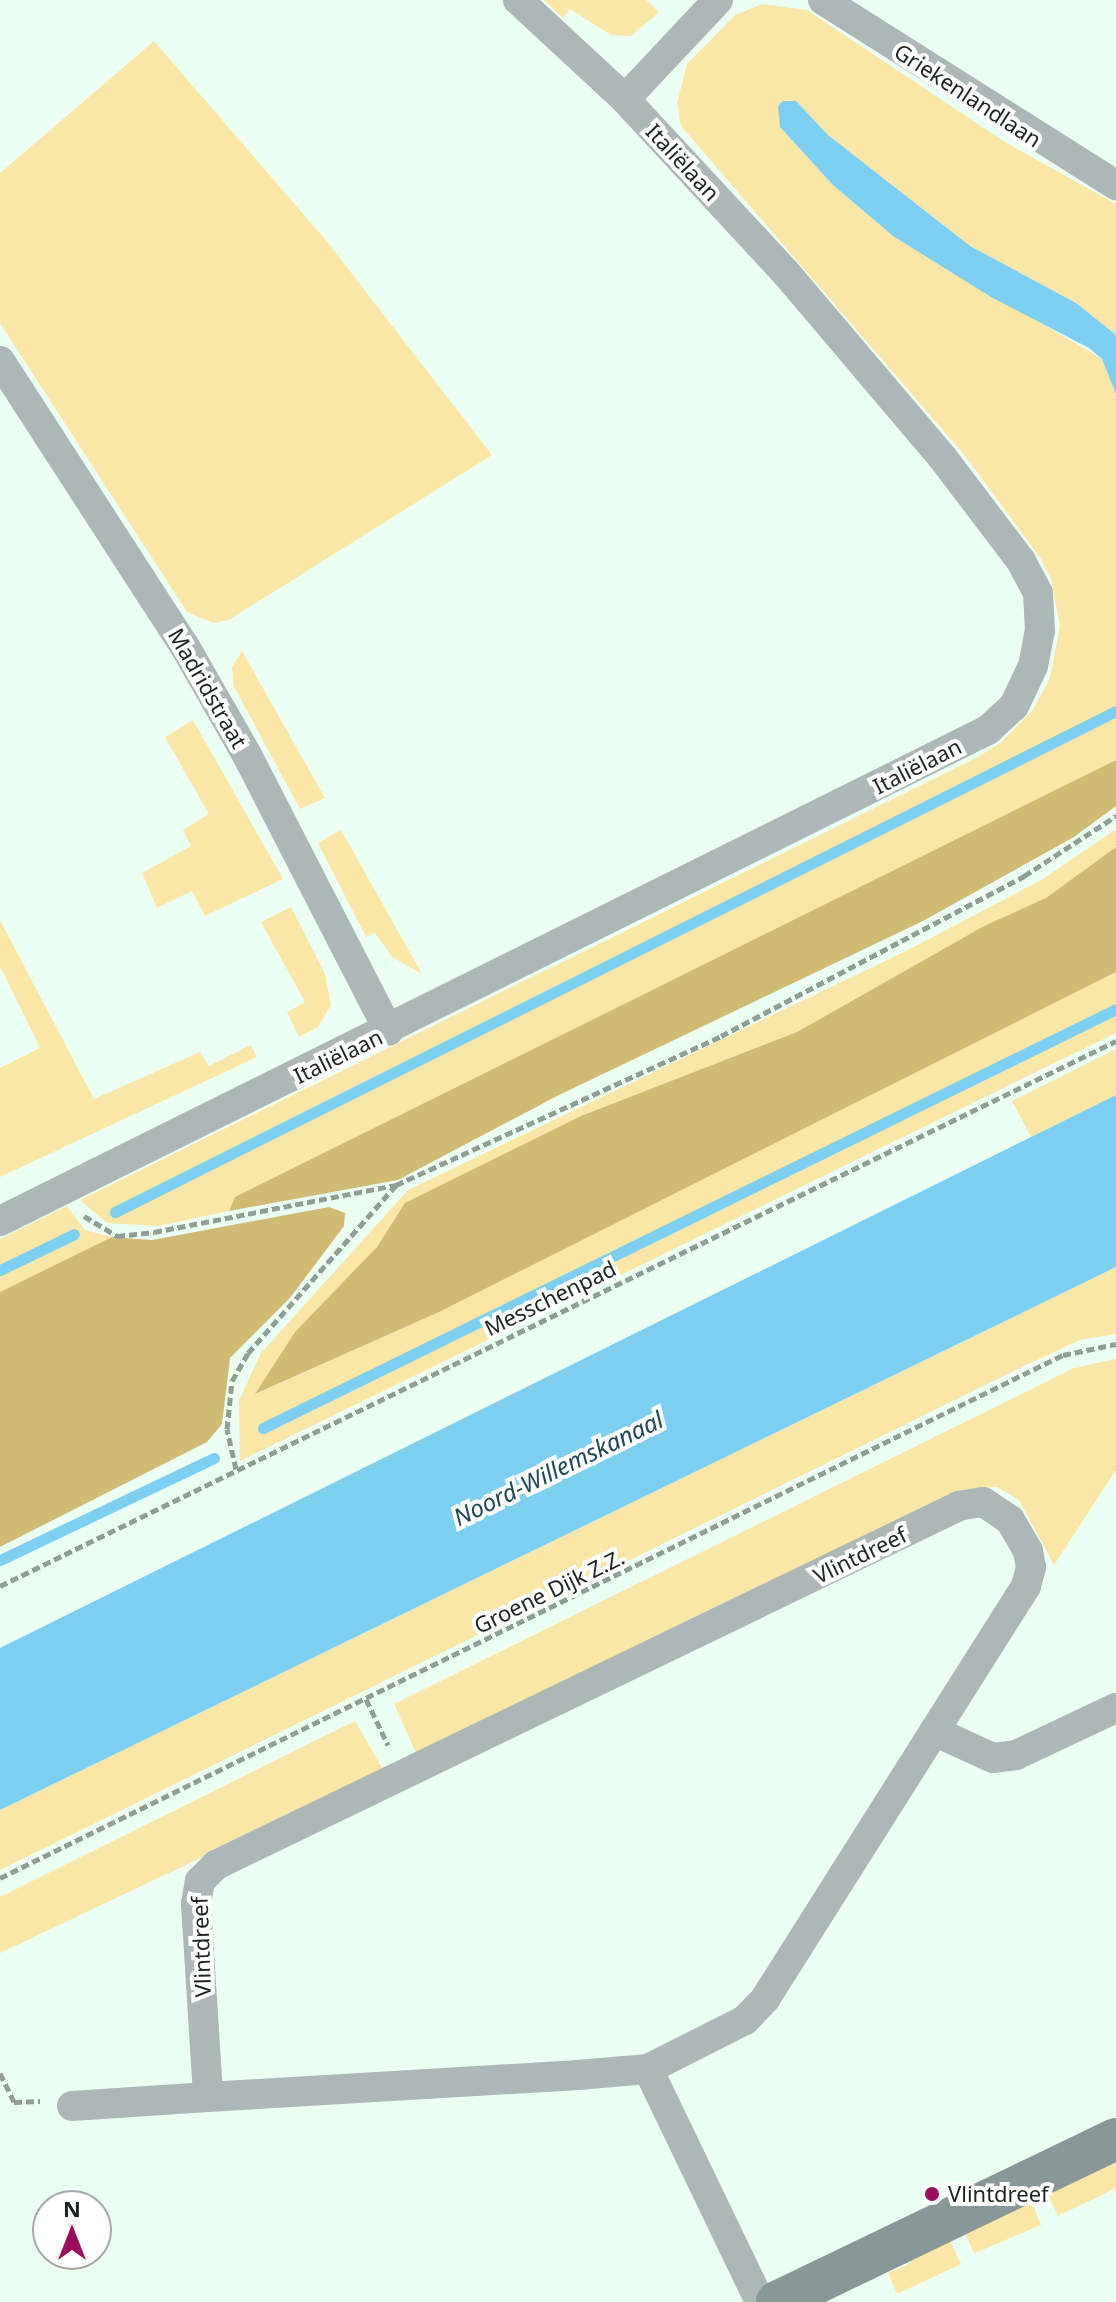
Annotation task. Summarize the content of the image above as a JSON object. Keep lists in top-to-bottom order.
{
  "streets": {
    "street": [
      "Griekenlandlaan",
      "Italiëlaan",
      "Madridstraat",
      "Vlintdreef"
    ],
    "path": ["Messchenpad", "Groene Dijk Z.Z."]
  },
  "crossings": [
    ["Italiëlaan", "Madridstraat"]
  ],
  "water": ["Noord-Willemskanaal"],
  "places": ["Vlintdreef"],
  "north": "top"
}
